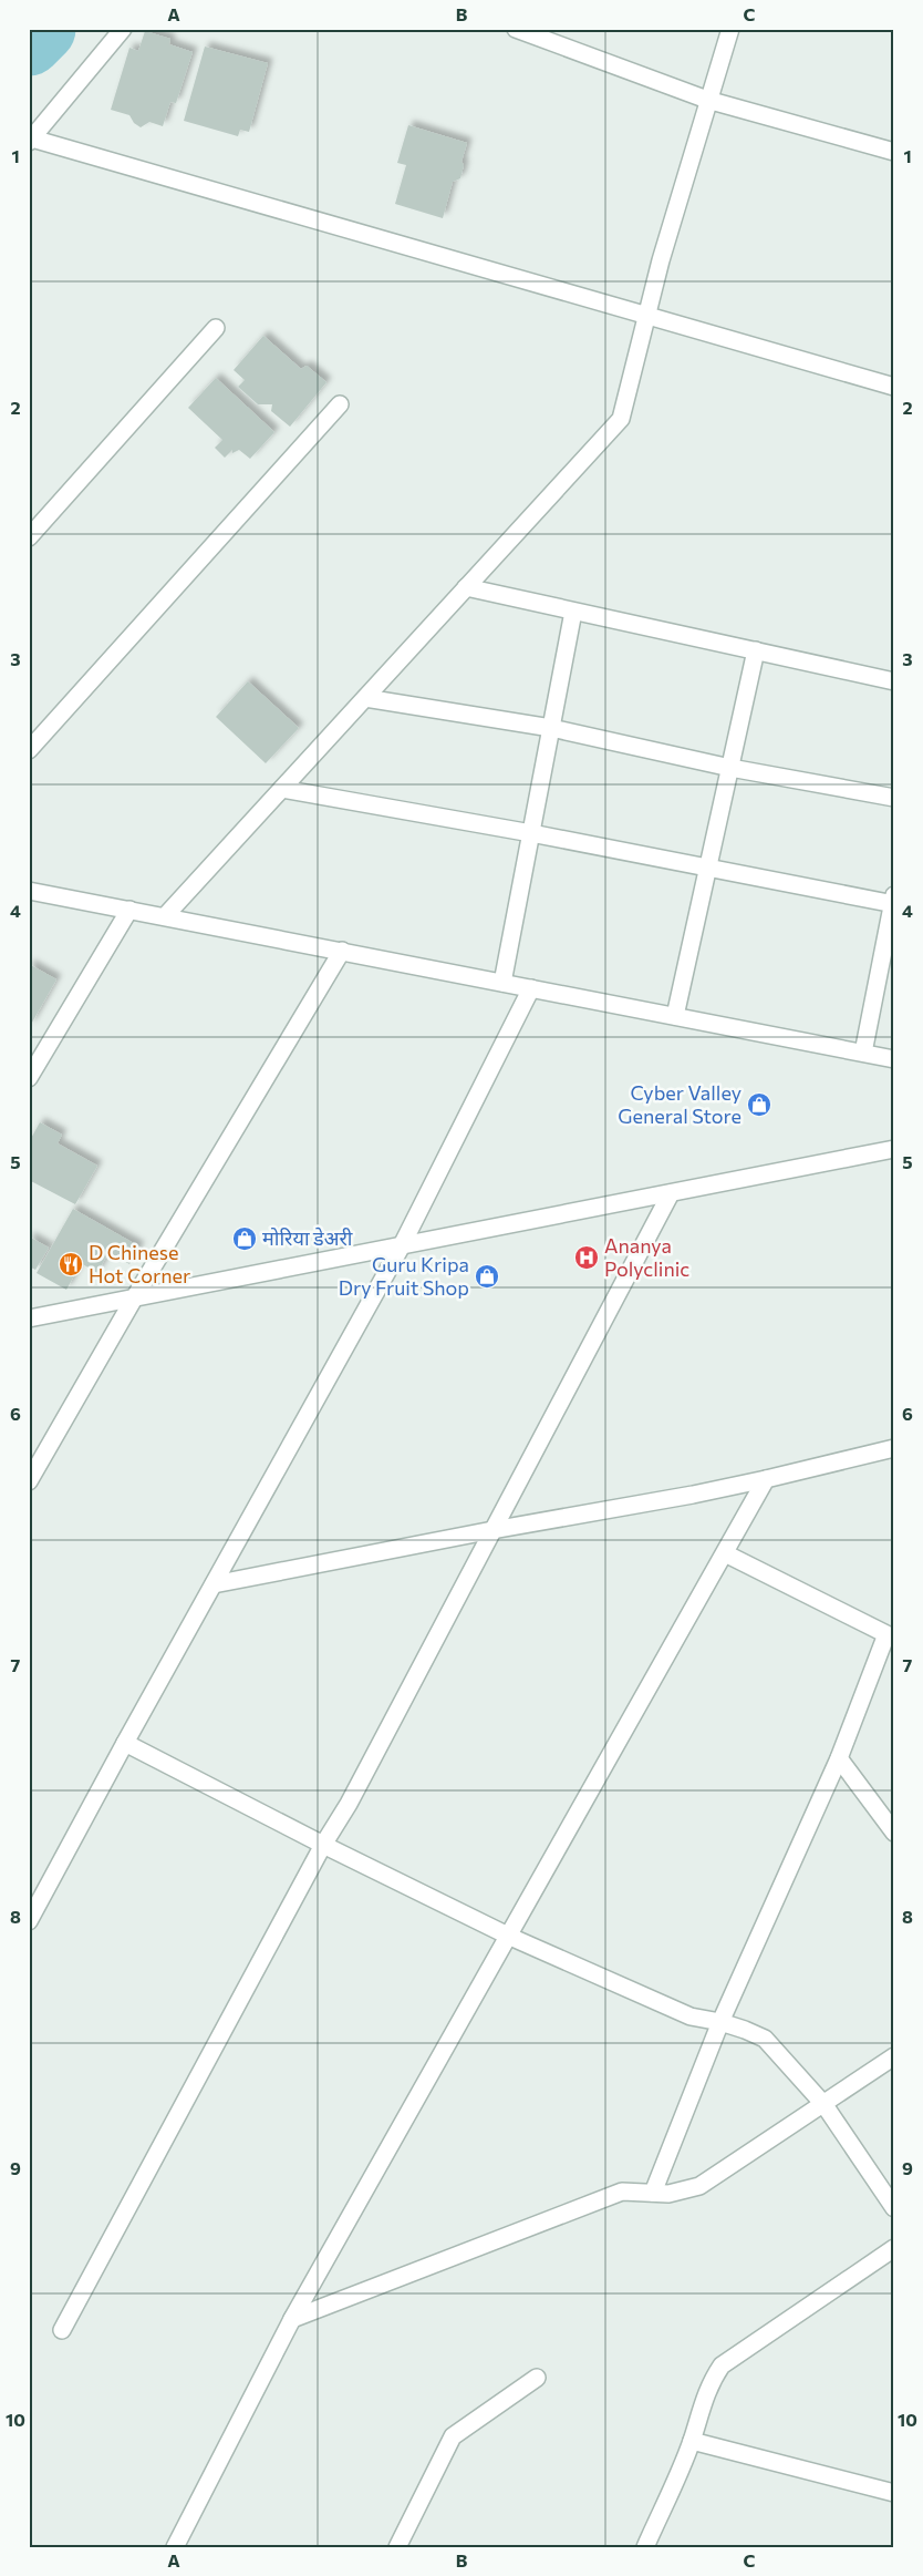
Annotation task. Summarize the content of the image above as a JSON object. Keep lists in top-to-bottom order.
{
  "places": {
    "shop": ["Cyber Valley General Store", "मोरिया डेअरी", "Guru Kripa Dry Fruit Shop"],
    "hospital": ["Ananya Polyclinic"],
    "restaurant": ["D Chinese Hot Corner"]
  },
  "grid": {
    "columns": ["A", "B", "C"],
    "rows": [
      "1",
      "2",
      "3",
      "4",
      "5",
      "6",
      "7",
      "8",
      "9",
      "10"
    ]
  }
}
